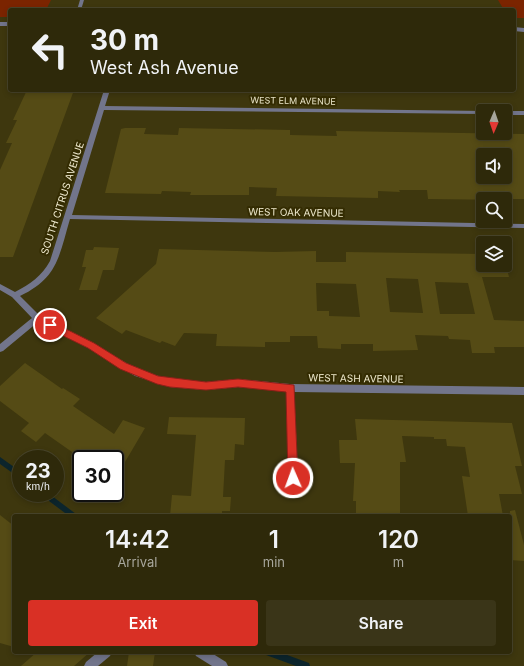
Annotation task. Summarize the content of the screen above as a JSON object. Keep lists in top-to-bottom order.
{
  "streets": {
    "street": [
      "WEST ELM AVENUE",
      "SOUTH CITRUS AVENUE",
      "WEST OAK AVENUE",
      "WEST ASH AVENUE"
    ]
  },
  "crossings": [
    ["WEST ELM AVENUE", "SOUTH CITRUS AVENUE"],
    ["SOUTH CITRUS AVENUE", "WEST OAK AVENUE"],
    ["SOUTH CITRUS AVENUE", "WEST ASH AVENUE"]
  ],
  "north": "bottom",
  "page": {
    "turn": ["30 m", "West Ash Avenue"],
    "speed": "23 km/h",
    "limit": "30",
    "eta": [
      "14:42",
      "Arrival",
      "1",
      "min",
      "120",
      "m"
    ],
    "buttons": ["Exit", "Share"]
  }
}
